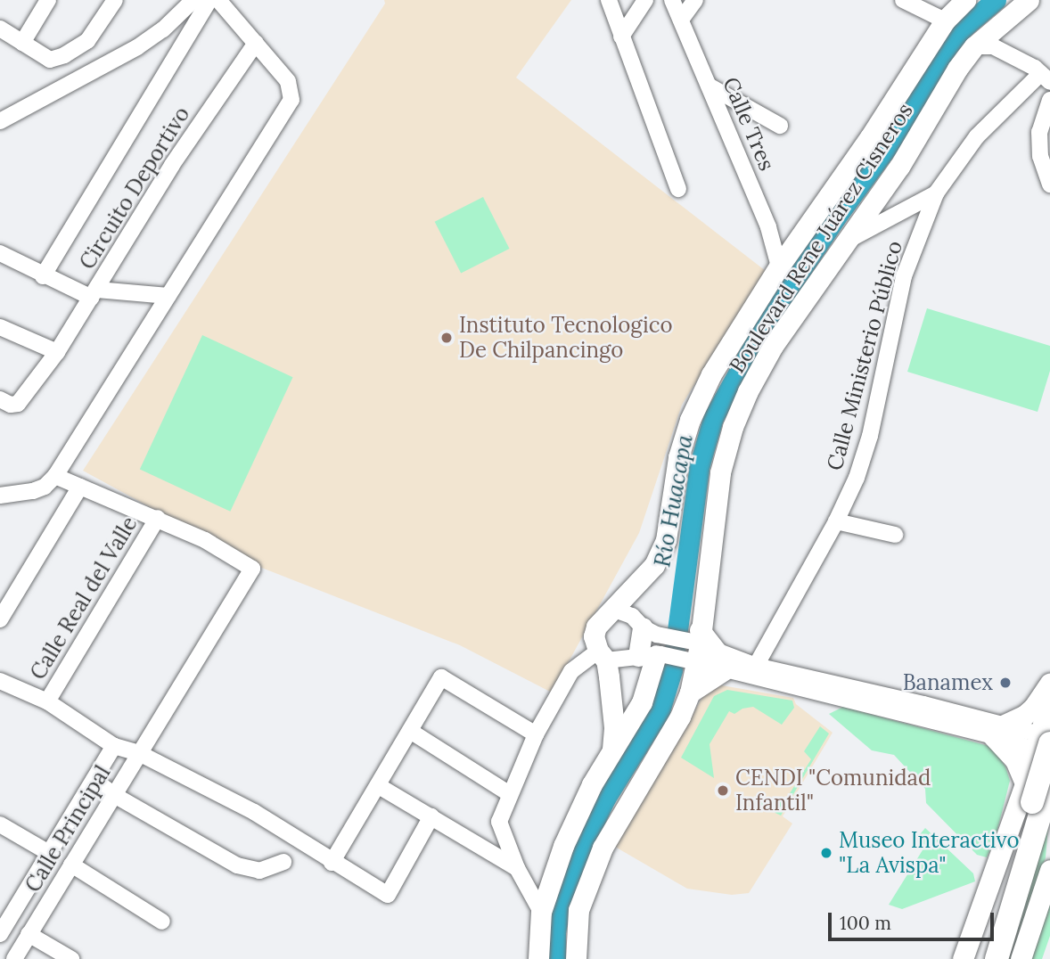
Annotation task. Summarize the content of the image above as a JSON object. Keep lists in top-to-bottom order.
{
  "streets": {
    "main road": ["Boulevard Rene Juárez Cisneros"],
    "street": [
      "Calle Tres",
      "Circuito Deportivo",
      "Calle Ministerio Público",
      "Calle Real del Valle",
      "Calle Principal"
    ]
  },
  "crossings": [
    ["Calle Tres", "Boulevard Rene Juárez Cisneros"],
    ["Calle Real del Valle", "Calle Principal"]
  ],
  "water": ["Río Huacapa"],
  "places": [
    "Instituto Tecnologico De Chilpancingo",
    "Banamex",
    "CENDI \"Comunidad Infantil\"",
    "Museo Interactivo \"La Avispa\""
  ],
  "scale_bar": "100 m"
}
